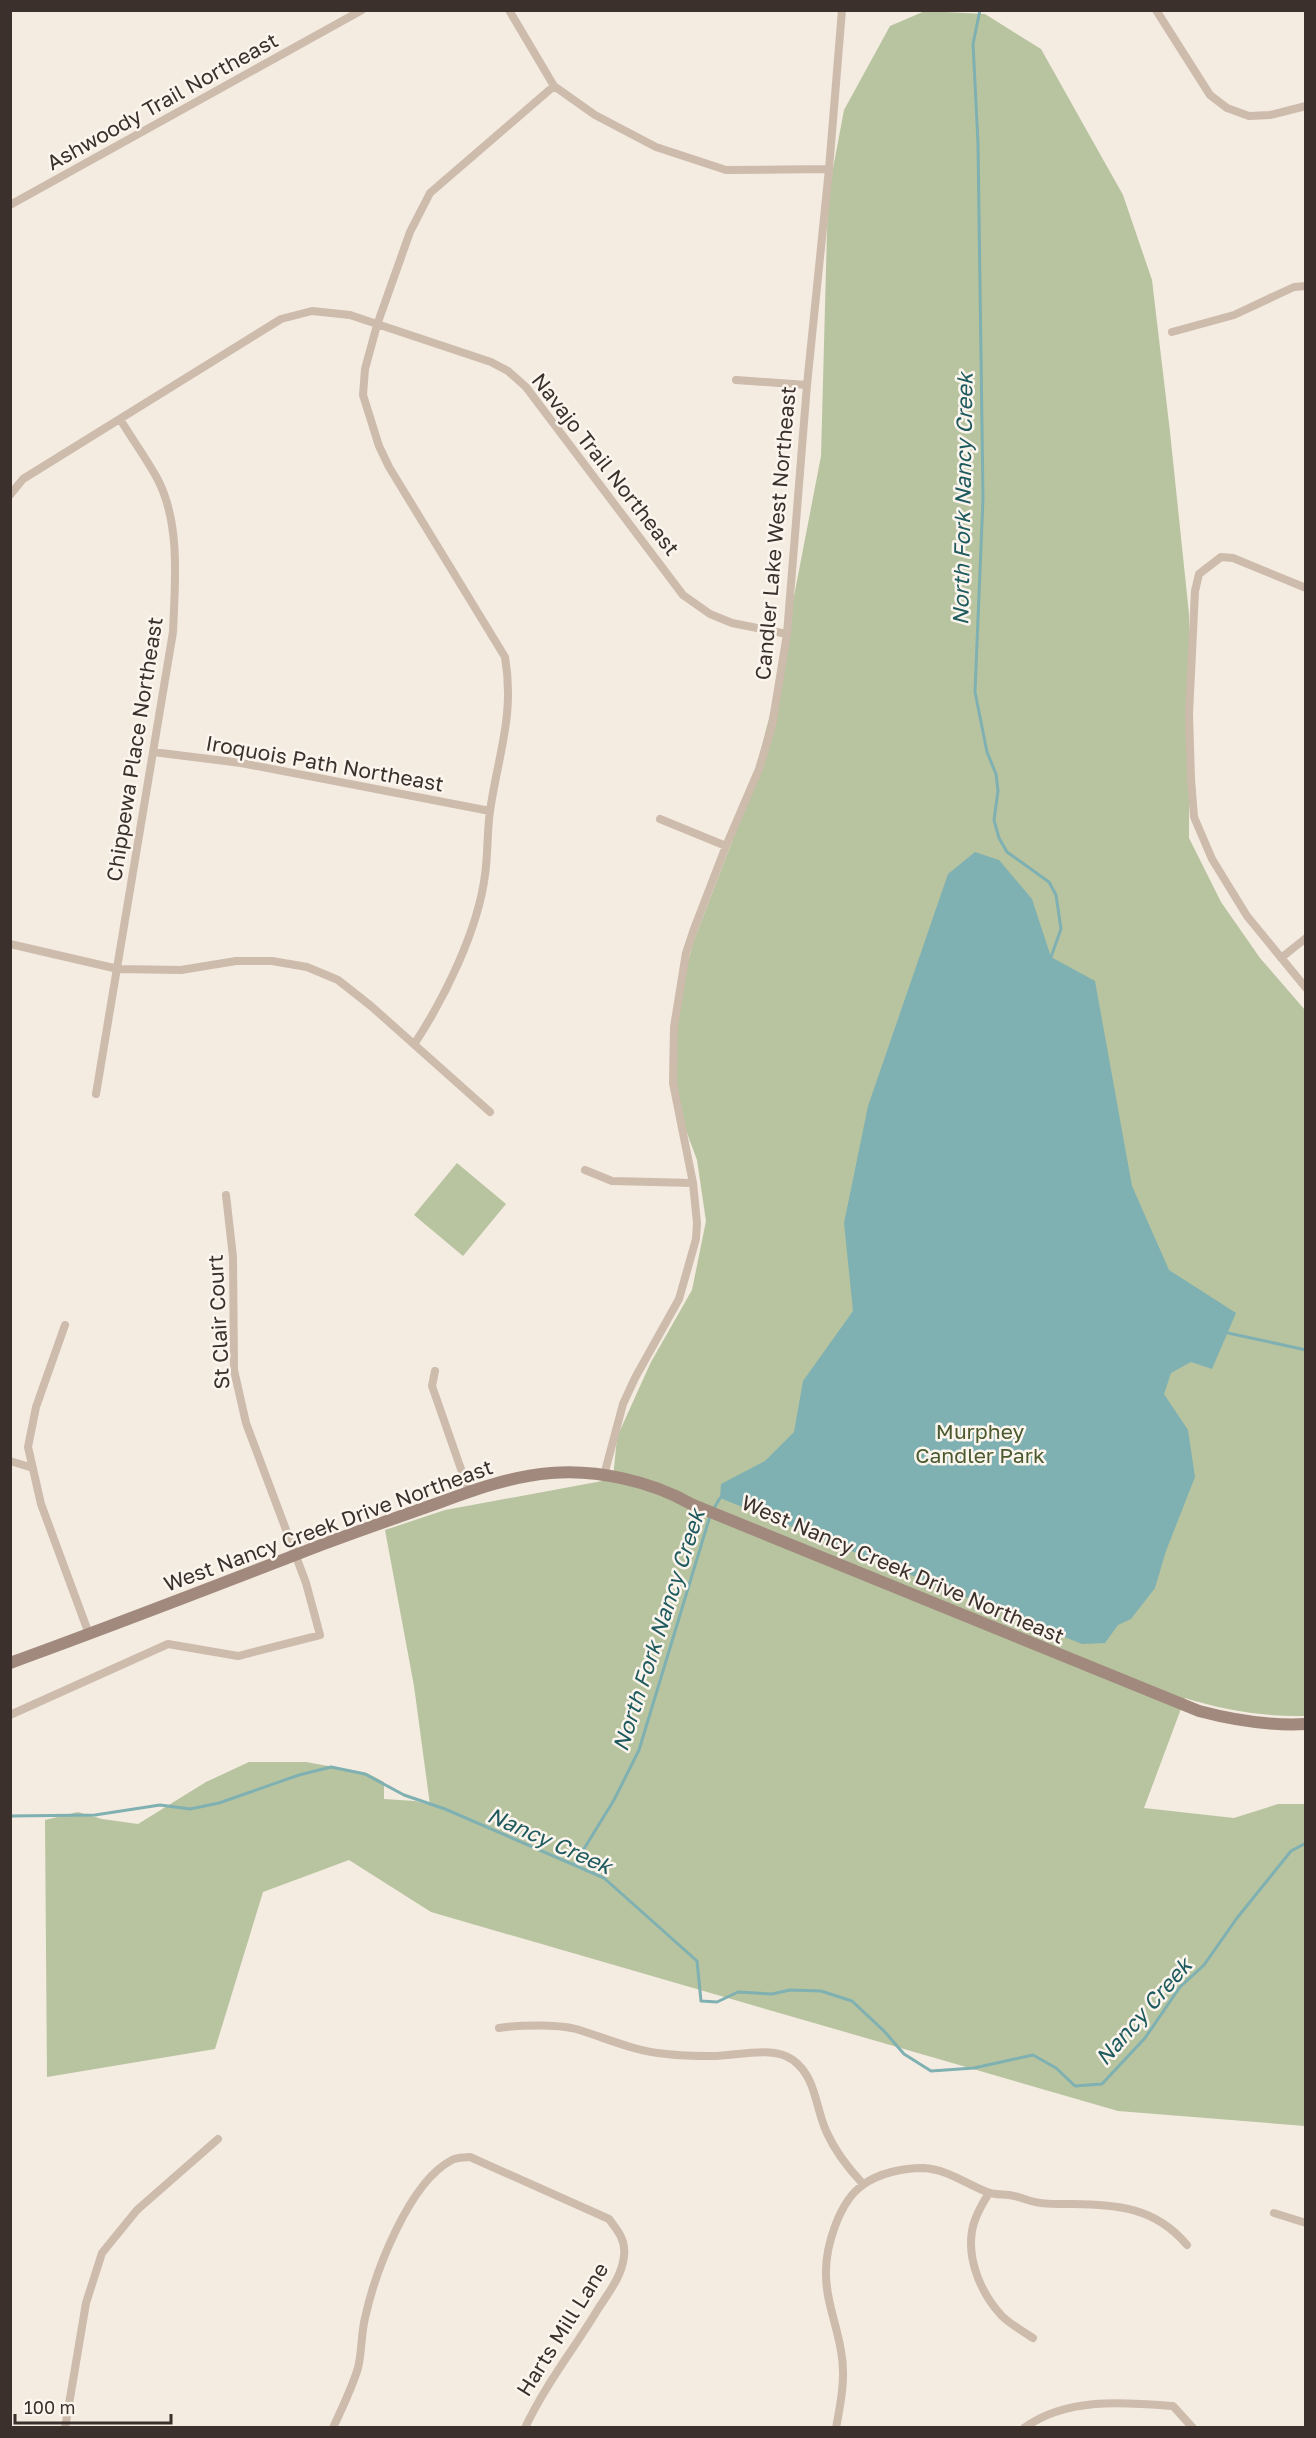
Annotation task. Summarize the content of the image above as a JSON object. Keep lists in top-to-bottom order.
{
  "streets": {
    "street": [
      "Ashwoody Trail Northeast",
      "Navajo Trail Northeast",
      "Candler Lake West Northeast",
      "Chippewa Place Northeast",
      "Iroquois Path Northeast",
      "St Clair Court",
      "West Nancy Creek Drive Northeast",
      "Harts Mill Lane"
    ]
  },
  "crossings": [
    ["Navajo Trail Northeast", "Candler Lake West Northeast"],
    ["Navajo Trail Northeast", "Chippewa Place Northeast"],
    ["Candler Lake West Northeast", "West Nancy Creek Drive Northeast"],
    ["Chippewa Place Northeast", "Iroquois Path Northeast"],
    ["St Clair Court", "West Nancy Creek Drive Northeast"]
  ],
  "water": ["North Fork Nancy Creek", "Nancy Creek"],
  "parks": ["Murphey Candler Park"],
  "scale_bar": "100 m"
}
